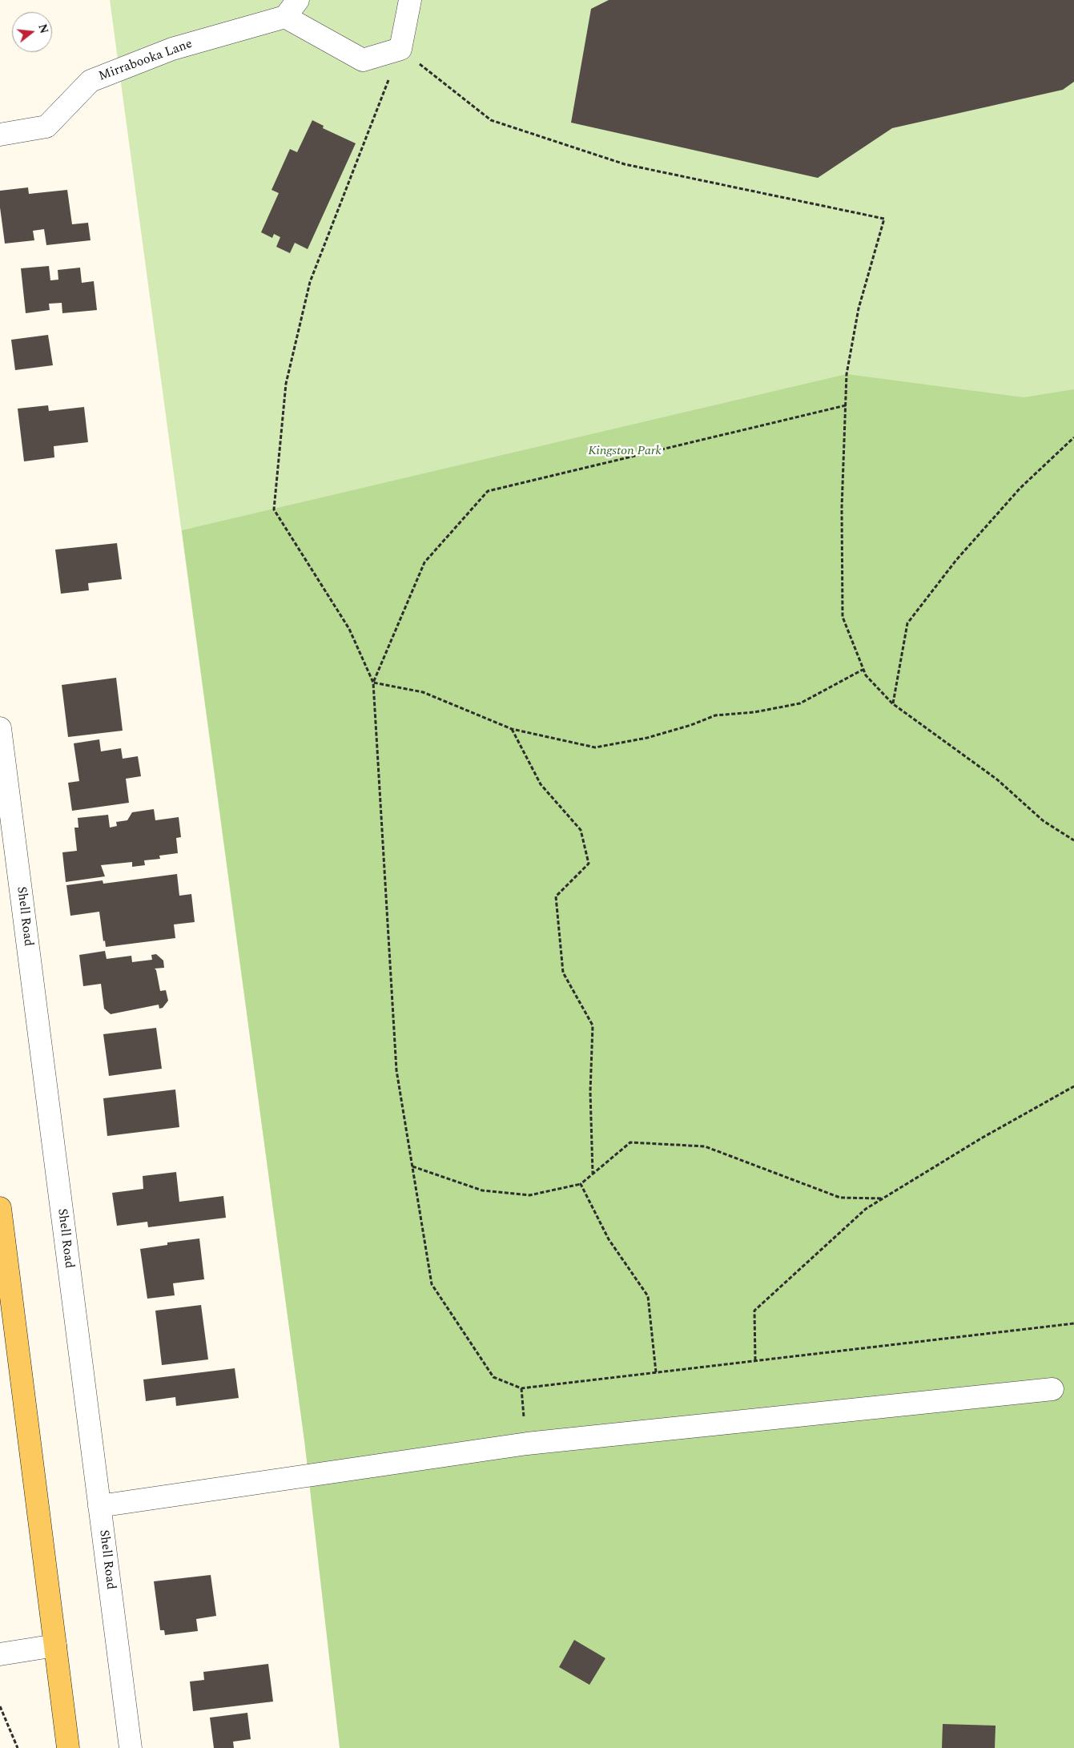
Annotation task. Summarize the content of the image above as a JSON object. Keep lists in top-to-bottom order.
{
  "streets": {
    "street": ["Mirrabooka Lane", "Shell Road"]
  },
  "parks": ["Kingston Park"],
  "north": "right"
}
